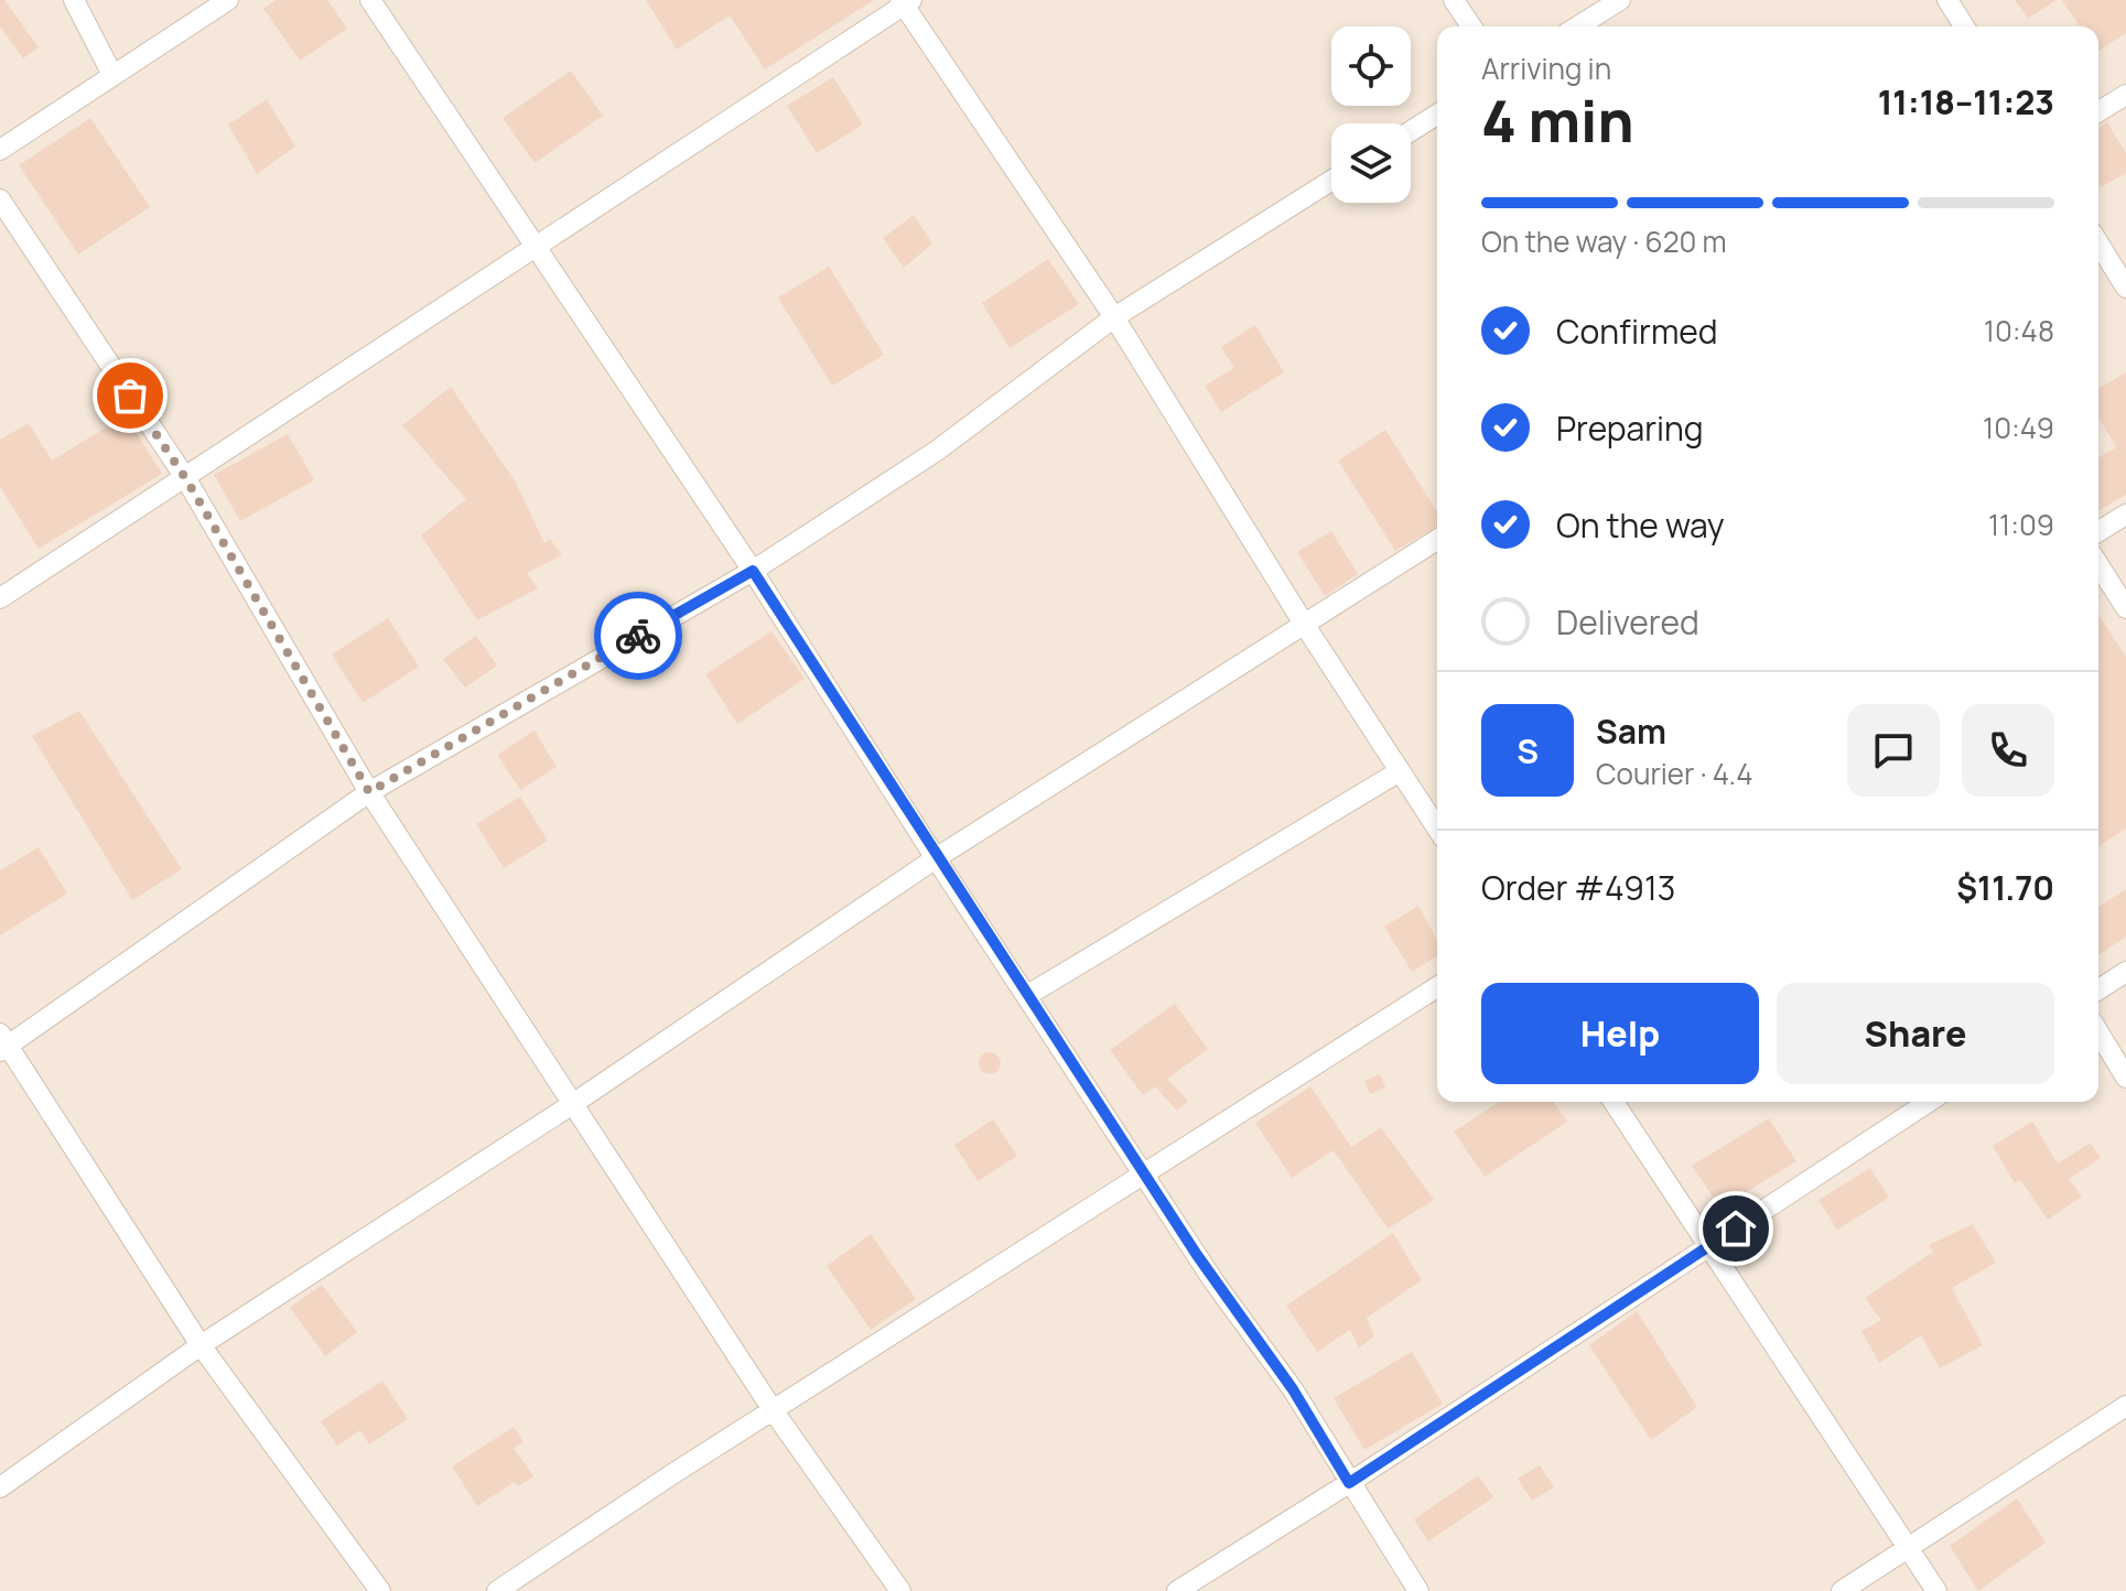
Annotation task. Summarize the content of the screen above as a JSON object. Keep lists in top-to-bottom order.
{
  "page": {
    "heading": ["4 min", "Arriving in", "11:18–11:23"],
    "panel": [
      "Sam",
      "Courier · 4.4",
      "Order #4913",
      "$11.70"
    ],
    "bar": "On the way · 620 m",
    "list": [
      ["Confirmed", "10:48"],
      ["Preparing", "10:49"],
      ["On the way", "11:09"],
      "Delivered"
    ],
    "round": "S",
    "buttons": ["Help", "Share"]
  }
}
